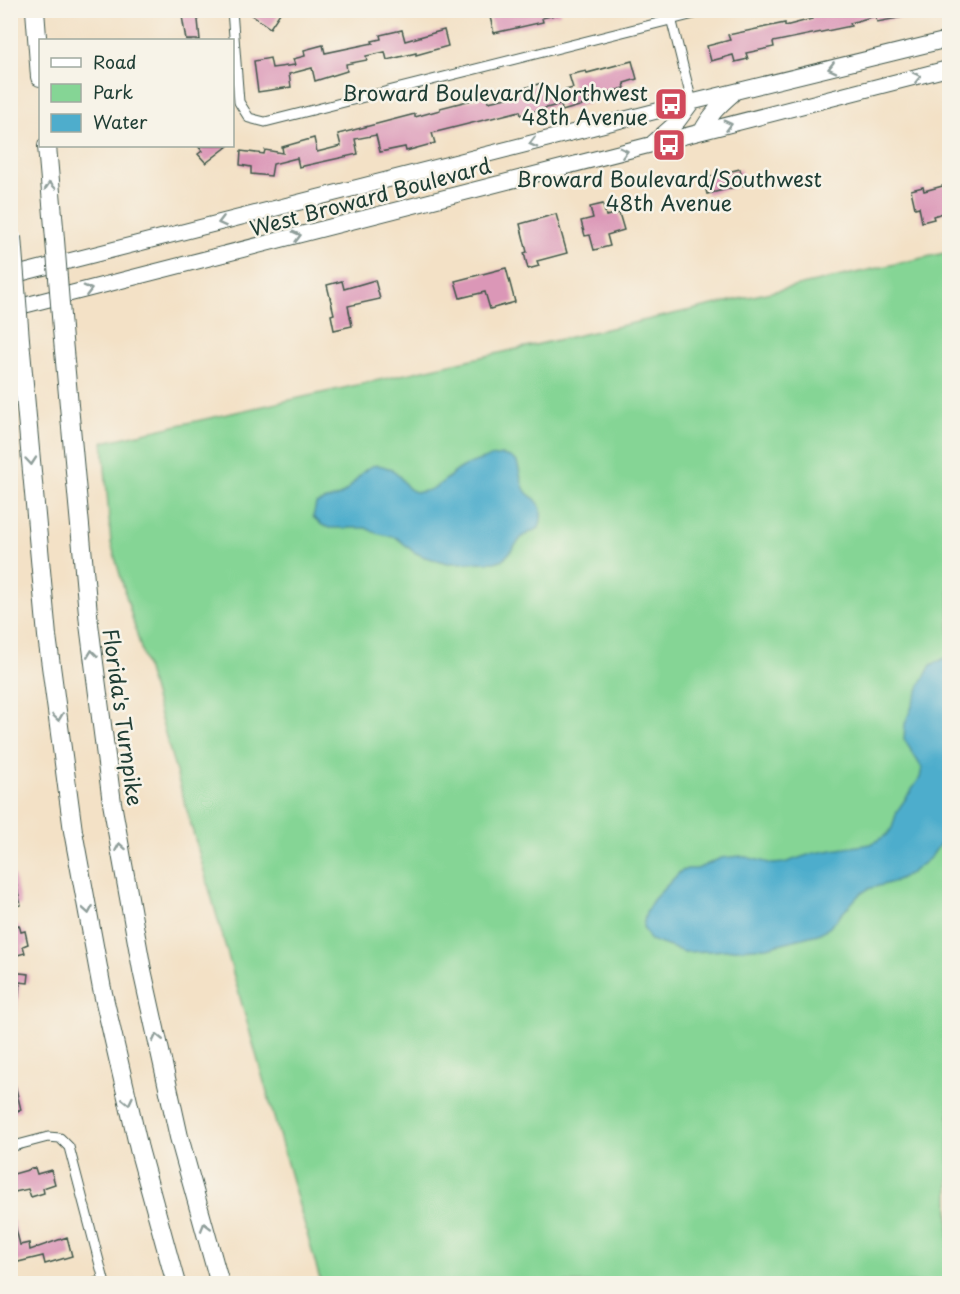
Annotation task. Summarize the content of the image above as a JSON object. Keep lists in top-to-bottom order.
{
  "streets": {
    "highway": ["Florida's Turnpike"],
    "main road": ["West Broward Boulevard"]
  },
  "places": {
    "bus stop": ["Broward Boulevard/Northwest 48th Avenue", "Broward Boulevard/Southwest 48th Avenue"]
  },
  "legend": ["Road", "Park", "Water"]
}
